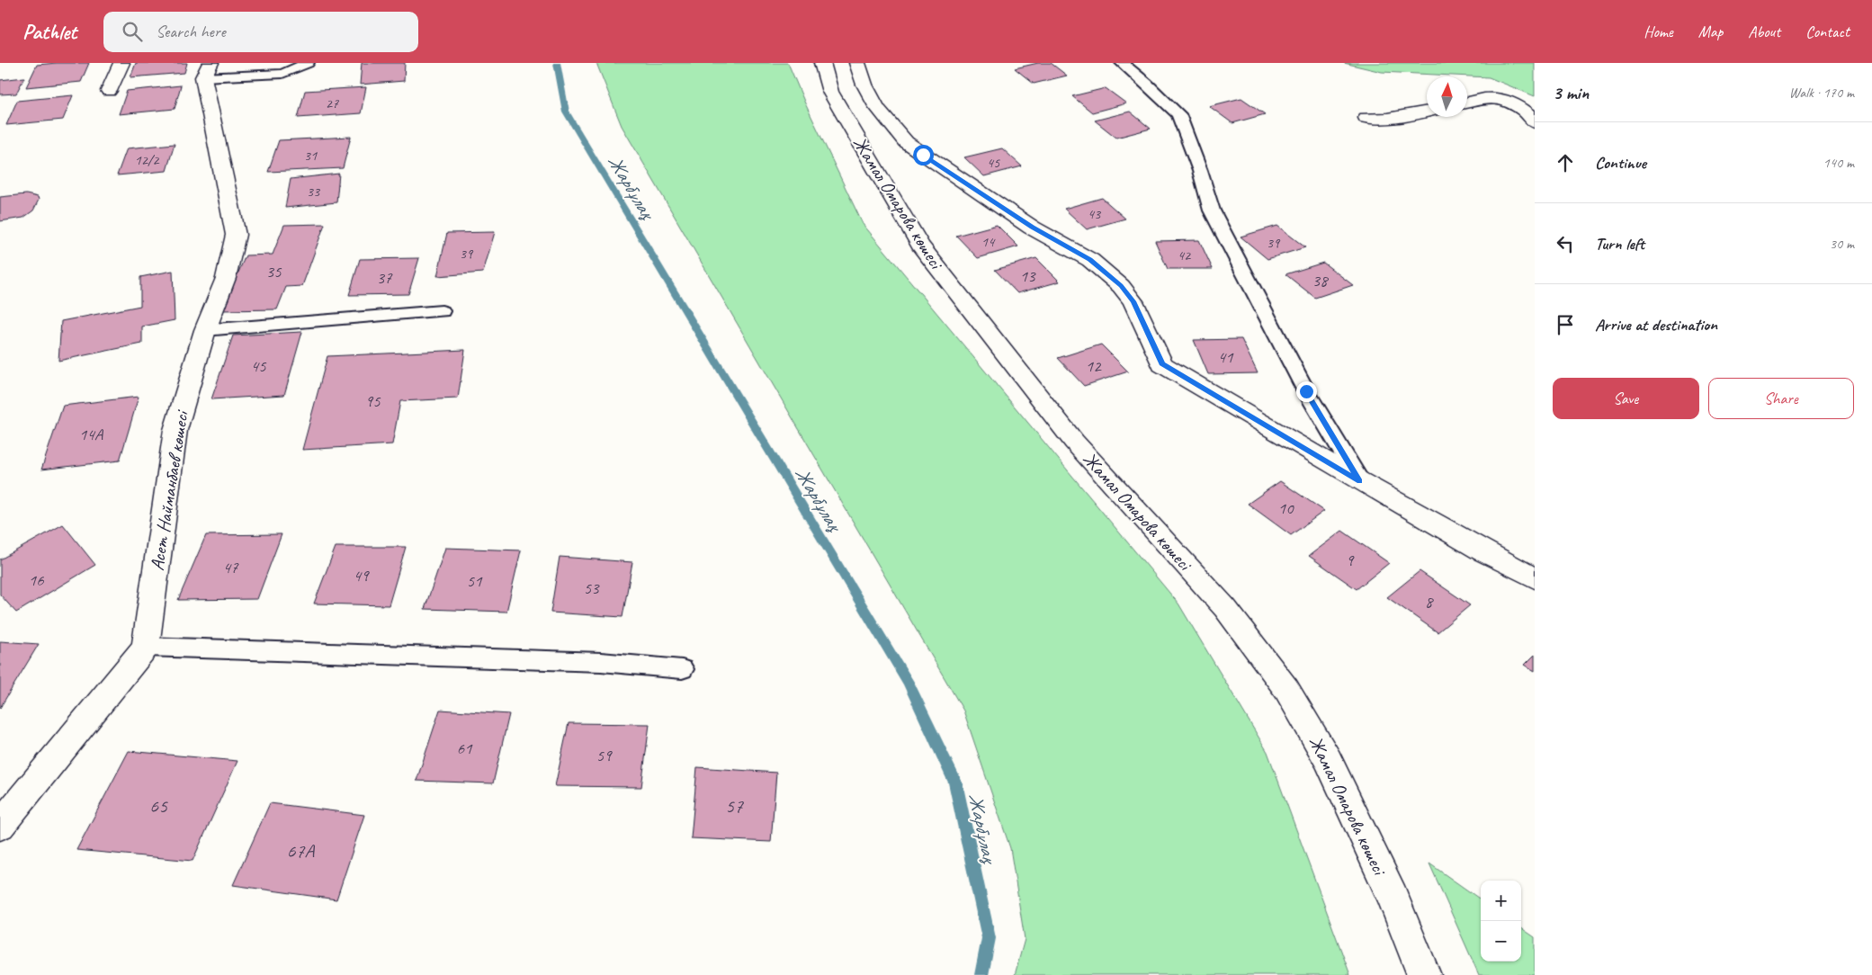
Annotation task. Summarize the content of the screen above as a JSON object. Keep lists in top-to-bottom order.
{
  "streets": {
    "street": ["Жамал Омарова көшесі", "Асет Найманбаев көшесі"]
  },
  "water": ["Жарбұлақ"],
  "house_numbers": [
    "27",
    "31",
    "12/2",
    "45",
    "33",
    "43",
    "14",
    "39",
    "39",
    "42",
    "35",
    "13",
    "37",
    "38",
    "41",
    "45",
    "12",
    "95",
    "14А",
    "10",
    "9",
    "47",
    "49",
    "16",
    "51",
    "53",
    "8",
    "61",
    "59",
    "65",
    "57",
    "67А"
  ],
  "north": "top",
  "page": {
    "header": "Pathlet",
    "search": "Search here",
    "nav": [
      "Home",
      "Map",
      "About",
      "Contact"
    ],
    "heading": ["3 min", "Walk · 170 m"],
    "list": [
      ["Continue", "140 m"],
      ["Turn left", "30 m"],
      "Arrive at destination"
    ],
    "buttons": ["Save", "Share"],
    "map_buttons": ["+", "−"]
  }
}
